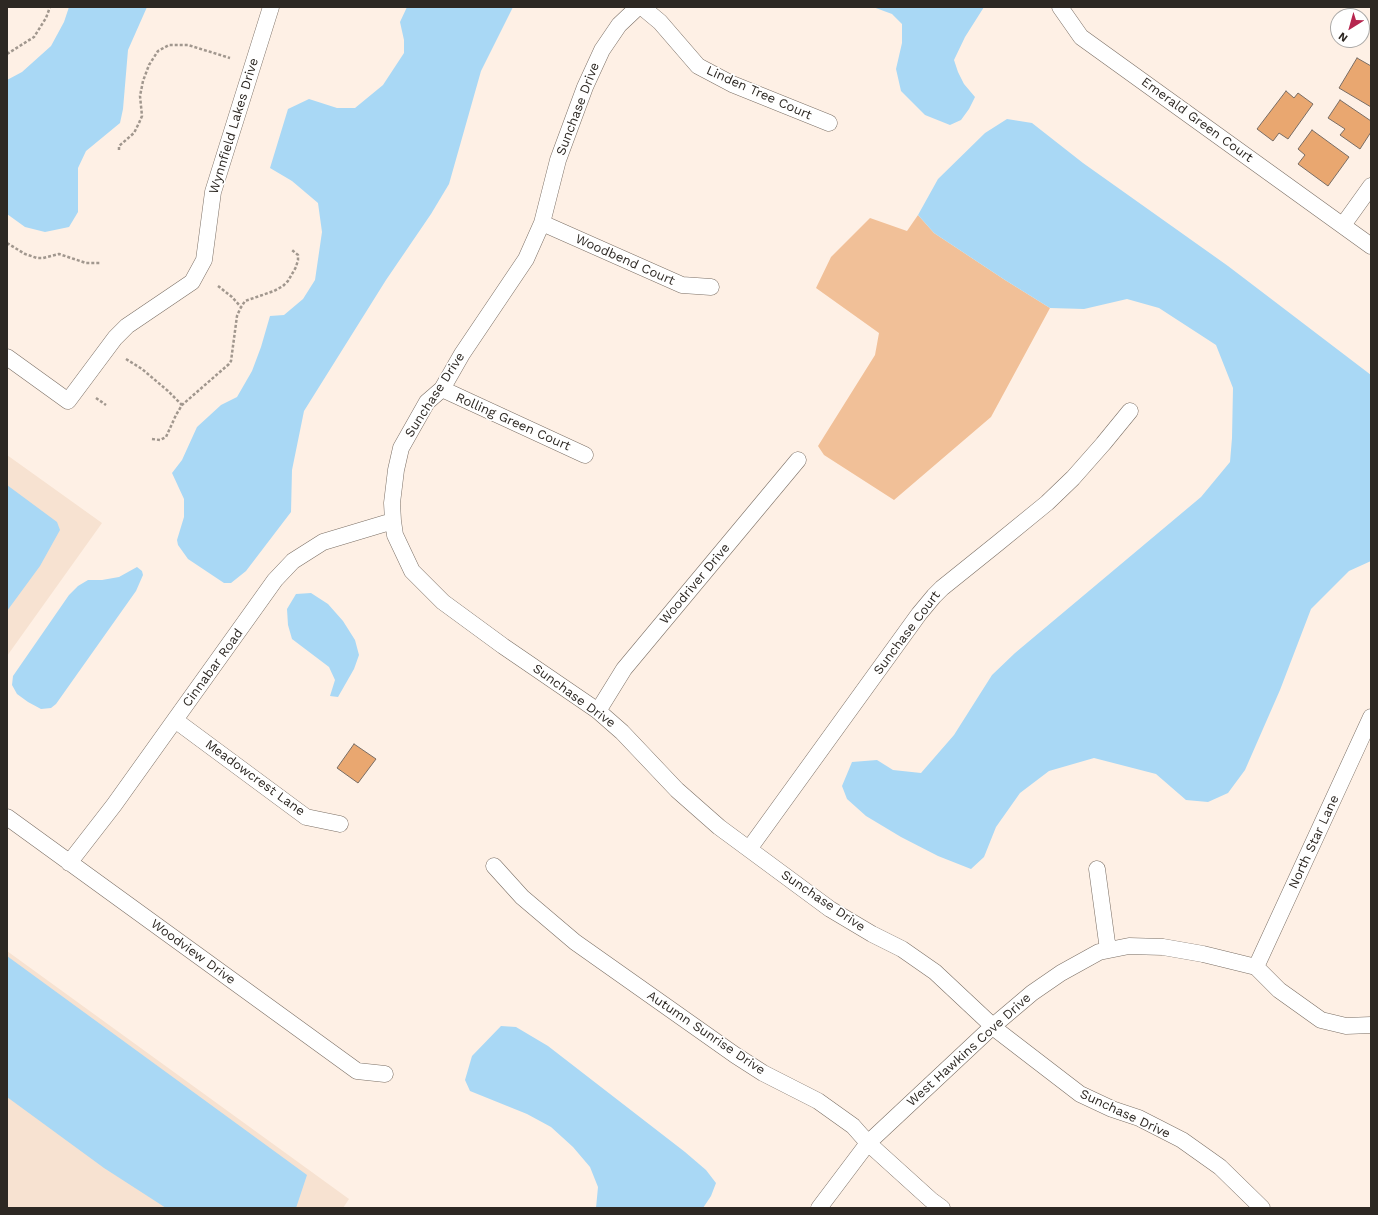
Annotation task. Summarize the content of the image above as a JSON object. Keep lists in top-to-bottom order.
{
  "streets": {
    "street": [
      "Linden Tree Court",
      "Sunchase Drive",
      "Emerald Green Court",
      "Wynnfield Lakes Drive",
      "Woodbend Court",
      "Rolling Green Court",
      "Woodriver Drive",
      "Sunchase Court",
      "Cinnabar Road",
      "Meadowcrest Lane",
      "North Star Lane",
      "Woodview Drive",
      "Autumn Sunrise Drive",
      "West Hawkins Cove Drive"
    ]
  },
  "crossings": [
    ["Sunchase Drive", "Woodbend Court"],
    ["Sunchase Drive", "Rolling Green Court"],
    ["Sunchase Drive", "Woodriver Drive"],
    ["Sunchase Drive", "Sunchase Court"],
    ["Sunchase Drive", "Cinnabar Road"],
    ["Sunchase Drive", "West Hawkins Cove Drive"],
    ["Cinnabar Road", "Meadowcrest Lane"],
    ["Cinnabar Road", "Woodview Drive"],
    ["North Star Lane", "West Hawkins Cove Drive"],
    ["Autumn Sunrise Drive", "West Hawkins Cove Drive"]
  ],
  "north": "bottom left"
}
